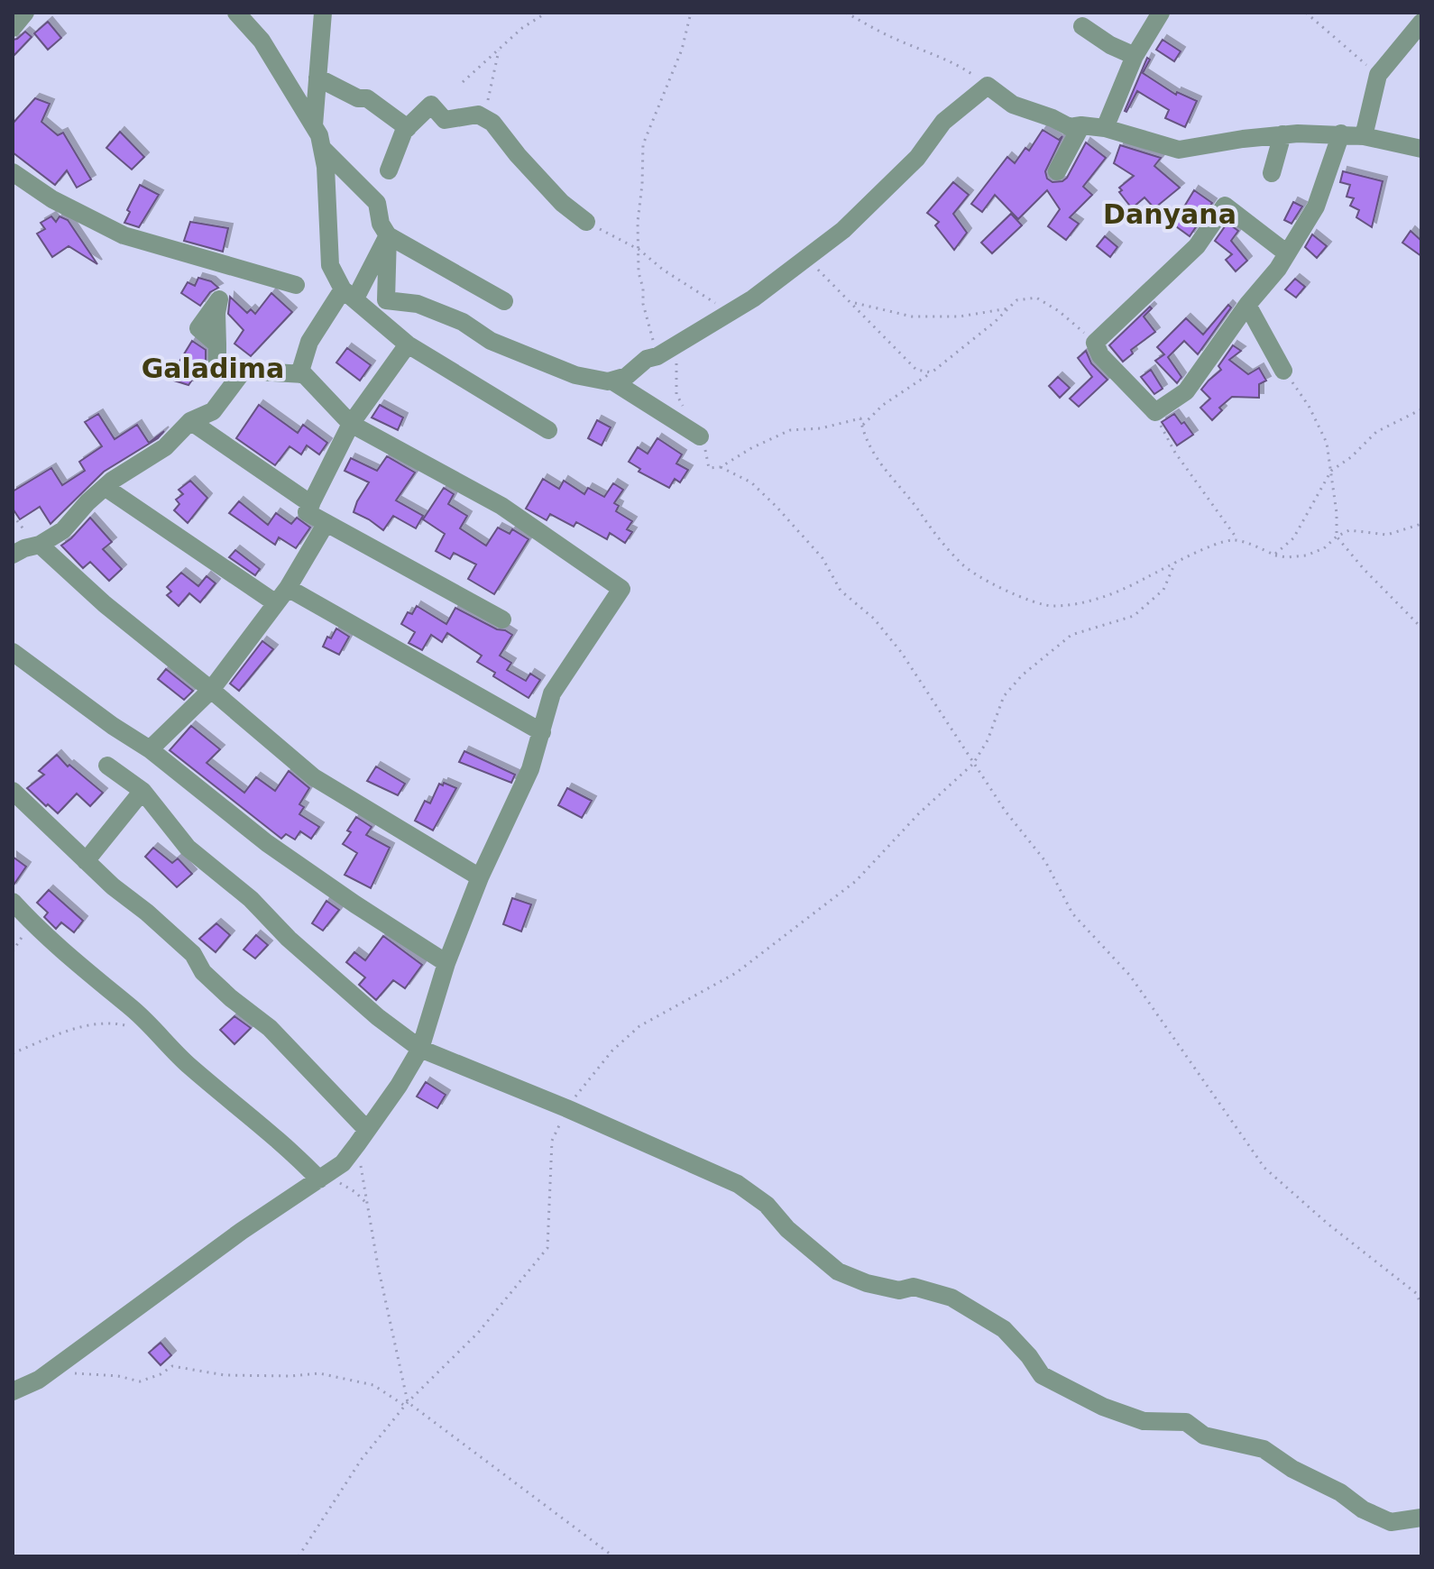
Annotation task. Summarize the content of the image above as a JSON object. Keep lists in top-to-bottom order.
{
  "districts": ["Danyana", "Galadima"]
}
